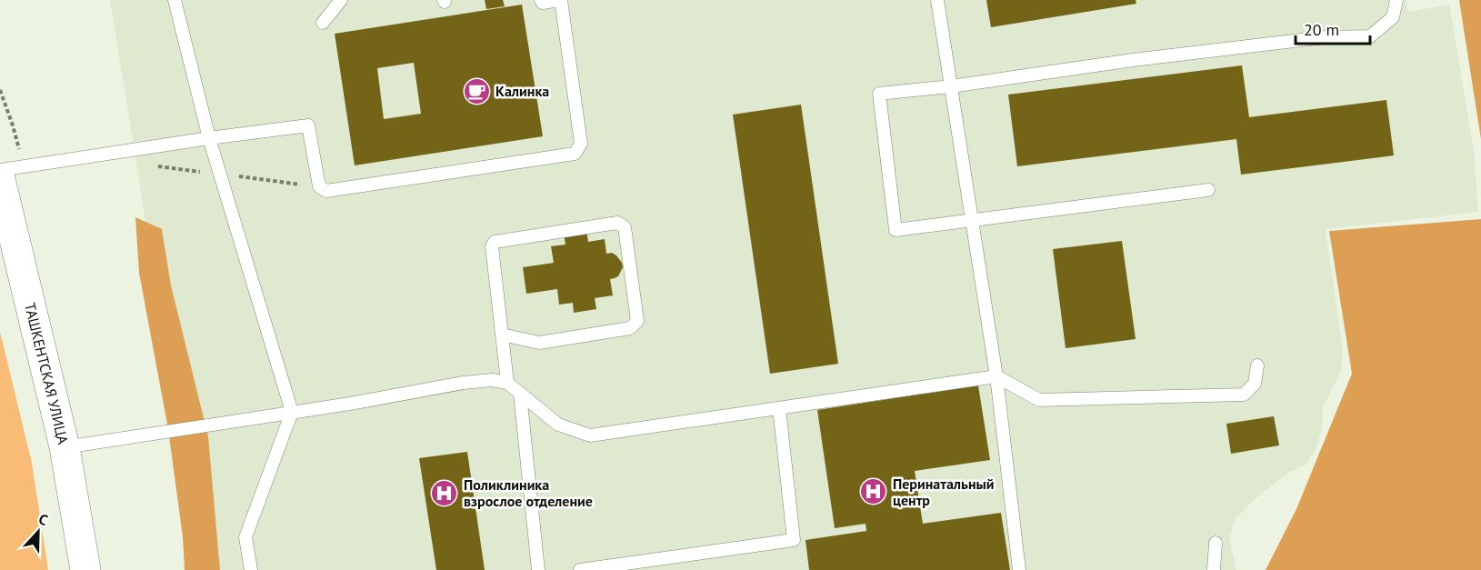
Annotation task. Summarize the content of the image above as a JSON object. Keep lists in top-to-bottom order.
{
  "streets": {
    "main road": ["ТАШКЕНТСКАЯ УЛИЦА"]
  },
  "places": {
    "cafe": ["Калинка"],
    "hospital": ["Перинатальный центр", "Поликлиника взрослое отделение"]
  },
  "scale_bar": "20 m",
  "north": "top"
}
